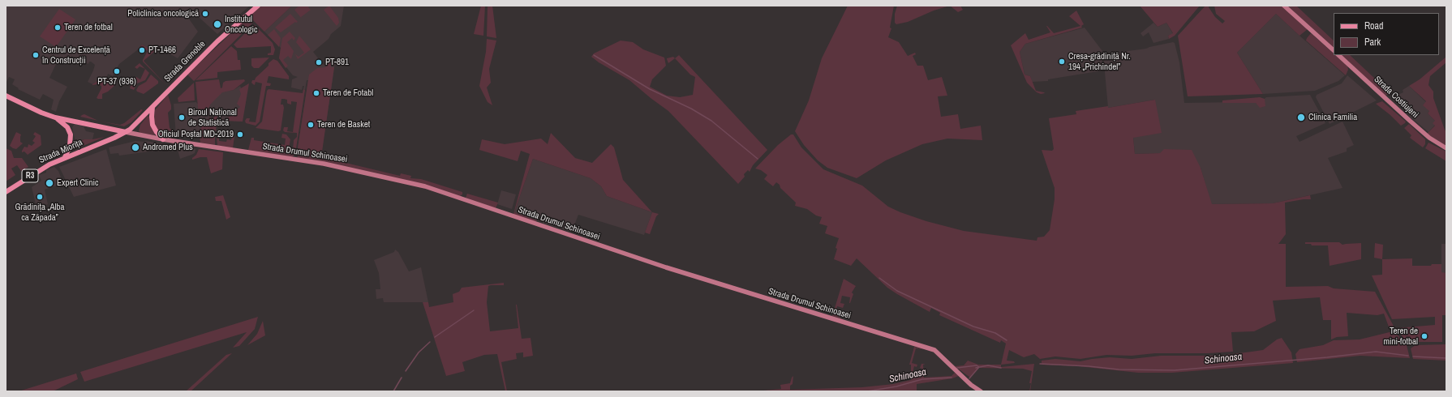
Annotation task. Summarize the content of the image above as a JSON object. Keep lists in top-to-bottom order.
{
  "streets": {
    "main road": ["Strada Grenoble", "Strada Miorița", "R3"],
    "street": ["Strada Costiujeni", "Strada Drumul Schinoasei"]
  },
  "crossings": [
    ["Strada Grenoble", "Strada Miorița"],
    ["Strada Grenoble", "Strada Drumul Schinoasei"],
    ["Strada Miorița", "Strada Drumul Schinoasei"]
  ],
  "water": ["Schinoasa"],
  "places": [
    "Policlinica oncologică",
    "Institutul Oncologic",
    "Teren de fotbal",
    "PT-1466",
    "Centrul de Excelență în Construcții",
    "Creșa-grădiniță Nr. 194 „Prichindel”",
    "PT-891",
    "PT-37 (936)",
    "Teren de Fotabl",
    "Biroul Național de Statistică",
    "Clinica Familia",
    "Teren de Basket",
    "Oficiul Poștal MD-2019",
    "Andromed Plus",
    "Expert Clinic",
    "Grădinița „Alba ca Zăpada”",
    "Teren de mini-fotbal"
  ],
  "legend": ["Road", "Park"]
}
